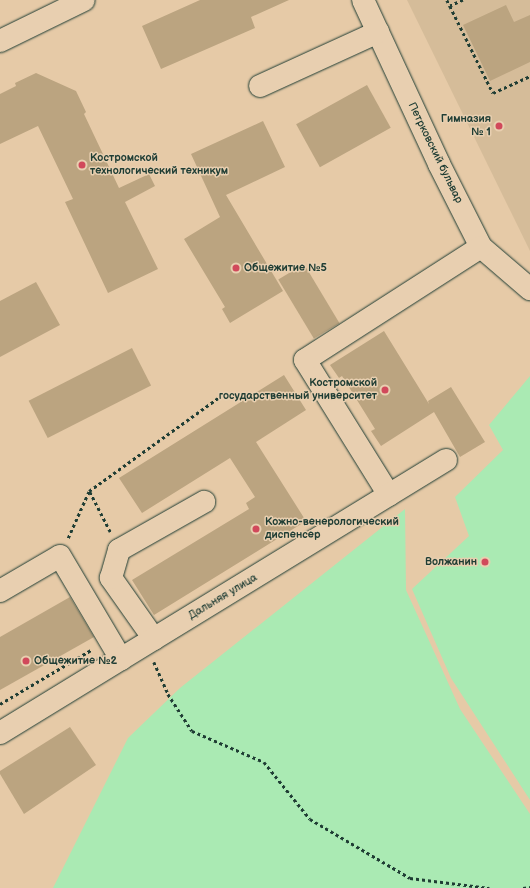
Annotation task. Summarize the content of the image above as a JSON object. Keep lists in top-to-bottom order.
{
  "streets": {
    "street": ["Петрковский бульвар", "Дальняя улица"]
  },
  "places": [
    "Гимназия № 1",
    "Костромской технологический техникум",
    "Общежитие №5",
    "Костромской государственный университет",
    "Кожно-венерологический диспенсер",
    "Волжанин",
    "Общежитие №2"
  ]
}
